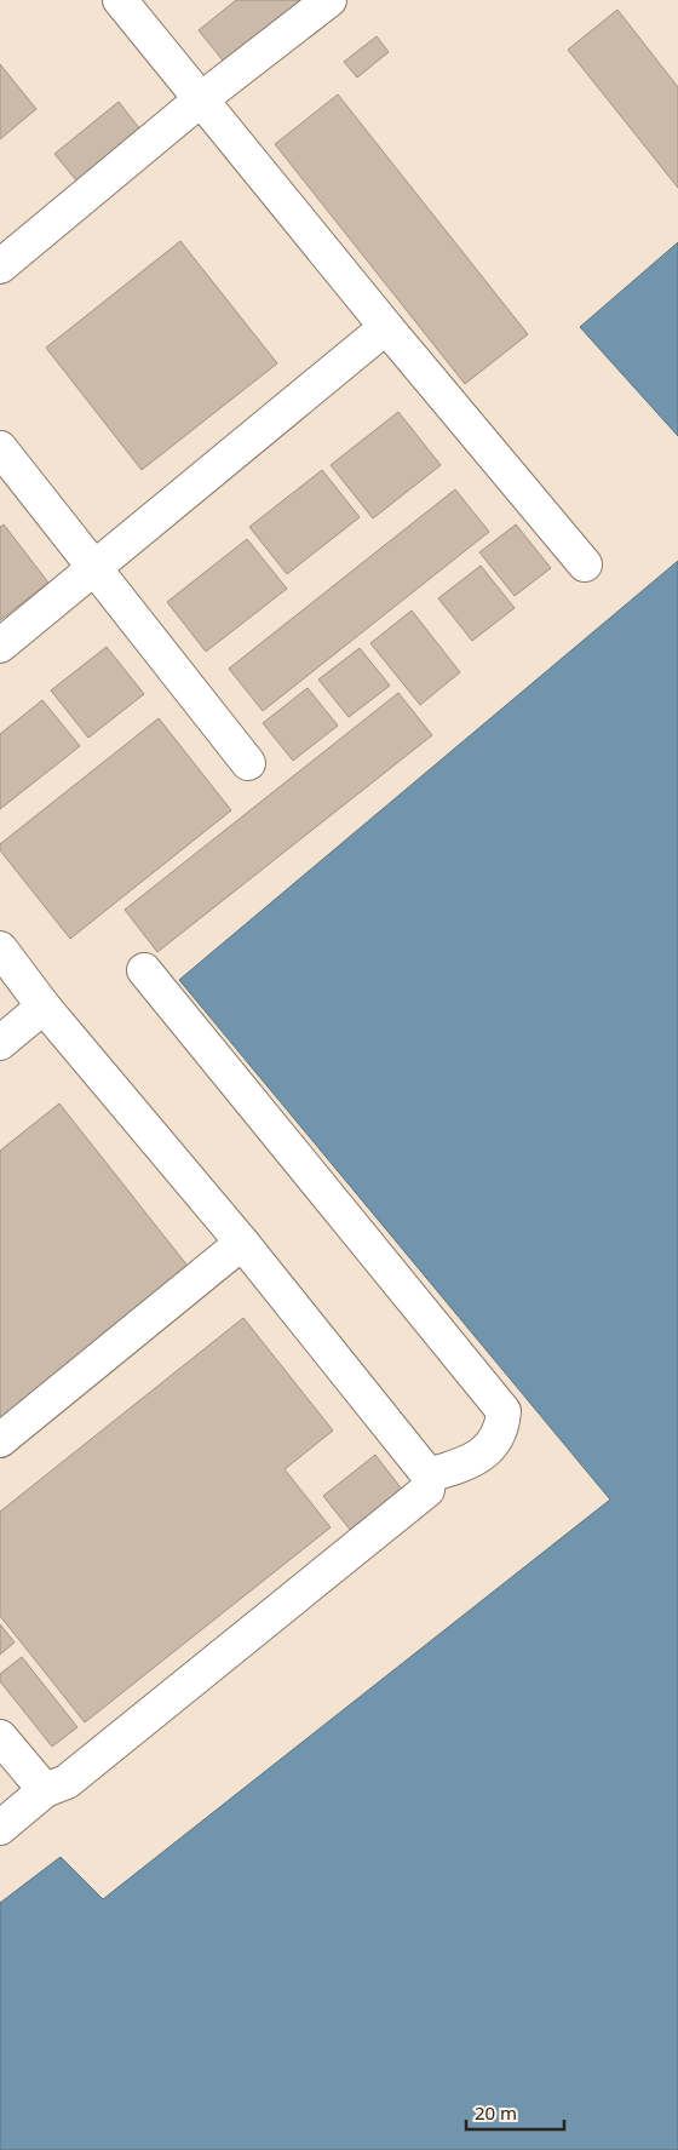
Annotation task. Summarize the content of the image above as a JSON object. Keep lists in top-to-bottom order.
{
  "scale_bar": "20 m"
}
